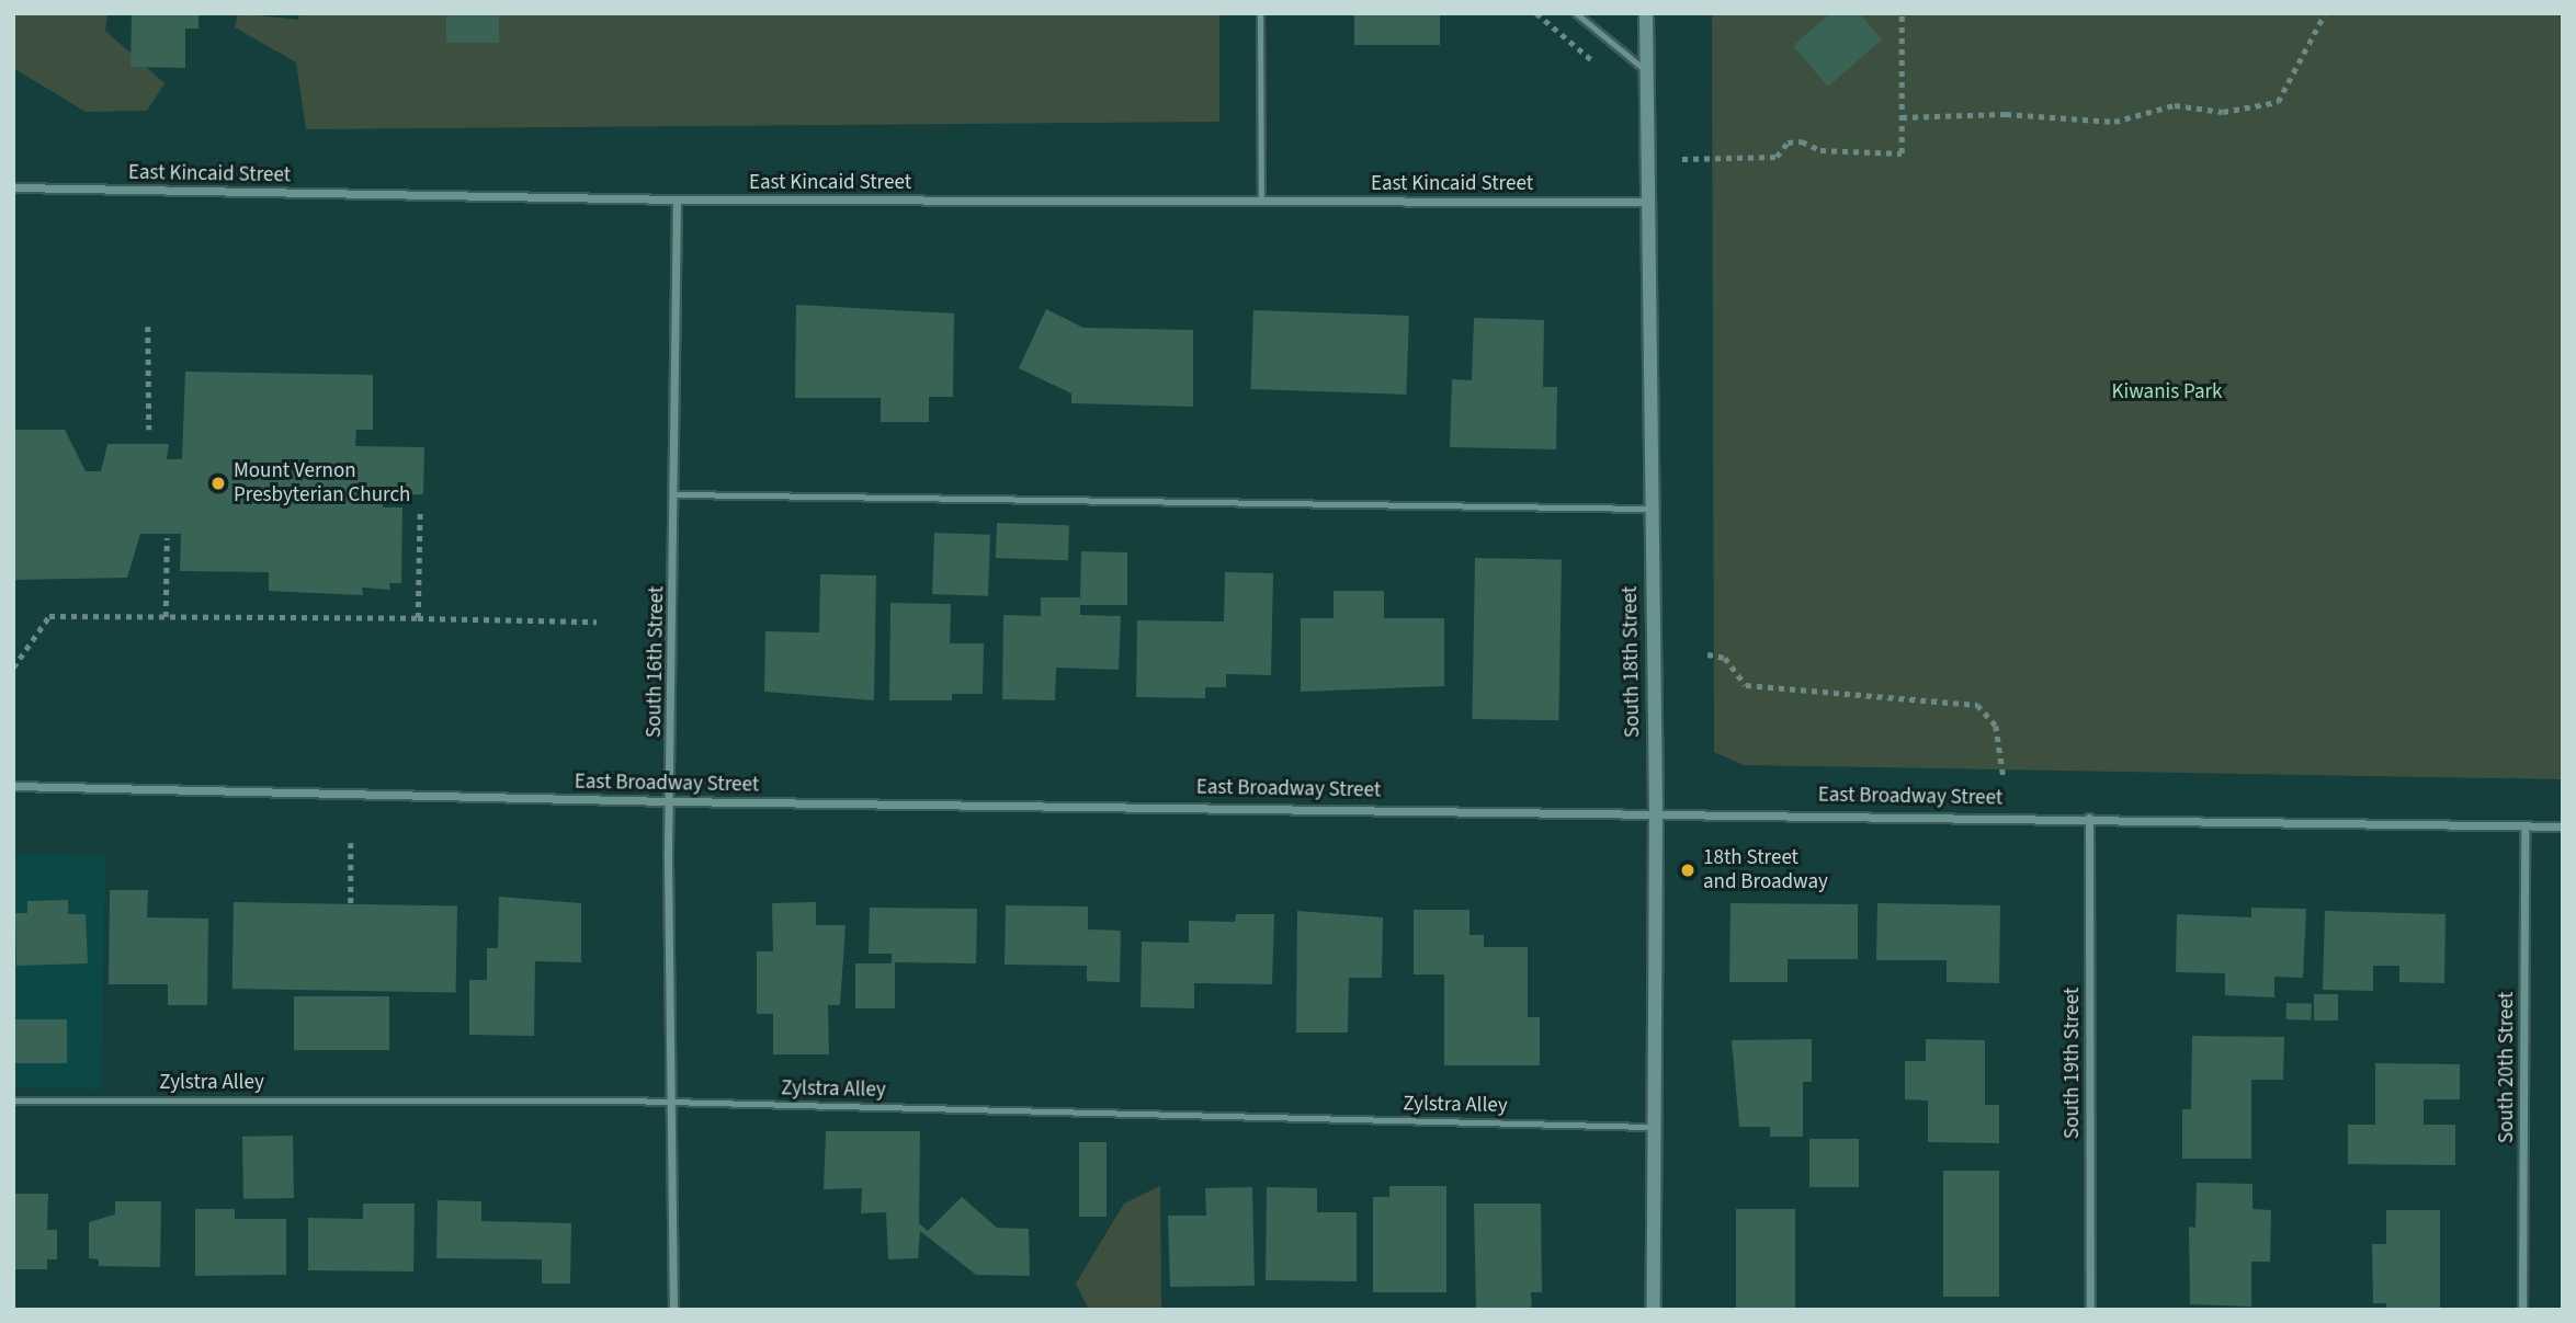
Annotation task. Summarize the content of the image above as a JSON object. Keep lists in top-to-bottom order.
{
  "streets": {
    "street": [
      "East Kincaid Street",
      "South 16th Street",
      "South 18th Street",
      "East Broadway Street",
      "South 19th Street",
      "South 20th Street"
    ],
    "lane": ["Zylstra Alley"]
  },
  "crossings": [
    ["East Kincaid Street", "South 16th Street"],
    ["East Kincaid Street", "South 18th Street"],
    ["South 16th Street", "East Broadway Street"],
    ["South 16th Street", "Zylstra Alley"],
    ["South 18th Street", "East Broadway Street"],
    ["South 18th Street", "Zylstra Alley"],
    ["East Broadway Street", "South 19th Street"],
    ["East Broadway Street", "South 20th Street"]
  ],
  "parks": ["Kiwanis Park"],
  "places": ["Mount Vernon Presbyterian Church", "18th Street and Broadway"]
}
